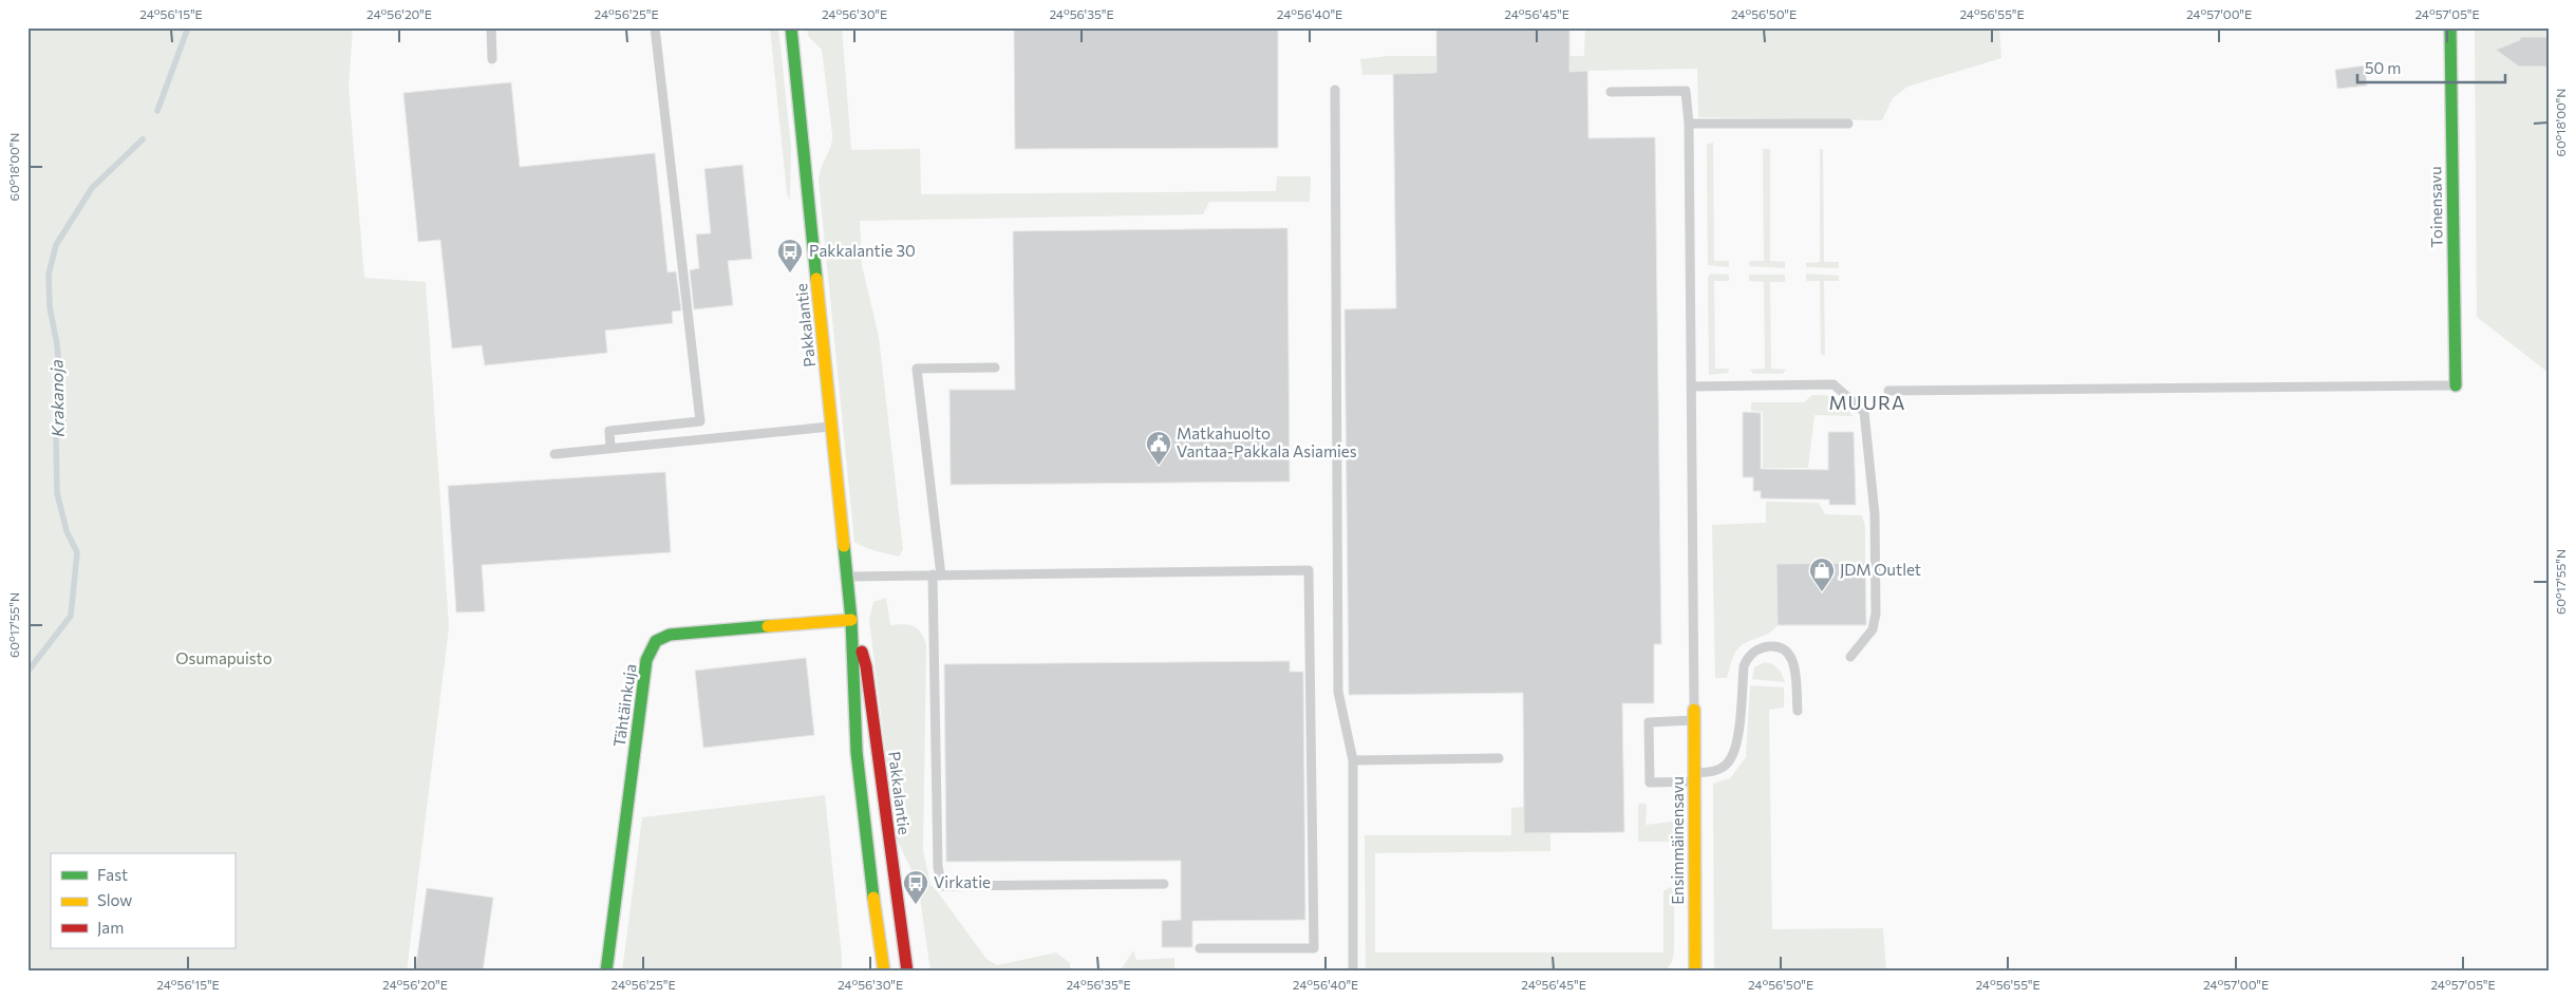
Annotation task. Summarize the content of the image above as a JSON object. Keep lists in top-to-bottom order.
{
  "streets": {
    "main road": [
      "Toinensavu",
      "Pakkalantie",
      "Tähtäinkuja",
      "Ensimmäinensavu"
    ]
  },
  "crossings": [
    ["Pakkalantie", "Tähtäinkuja"]
  ],
  "districts": ["MUURA"],
  "water": ["Krakanoja"],
  "parks": ["Osumapuisto"],
  "places": {
    "bus stop": ["Pakkalantie 30", "Virkatie"],
    "public building": ["Matkahuolto Vantaa-Pakkala Asiamies"],
    "shop": ["JDM Outlet"]
  },
  "legend": ["Fast", "Slow", "Jam"],
  "scale_bar": "50 m",
  "coordinates": [
    "24°56'15\"E",
    "24°56'20\"E",
    "24°56'25\"E",
    "24°56'30\"E",
    "24°56'35\"E",
    "24°56'40\"E",
    "24°56'45\"E",
    "24°56'50\"E",
    "24°56'55\"E",
    "24°57'00\"E",
    "24°57'05\"E",
    "60°18'00\"N",
    "60°17'55\"N"
  ]
}
